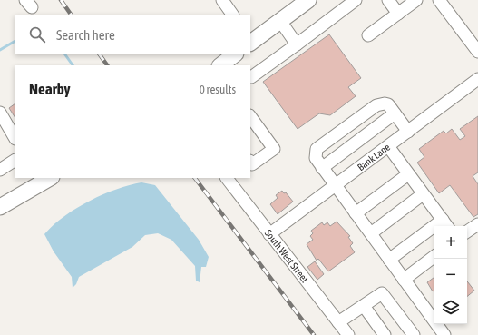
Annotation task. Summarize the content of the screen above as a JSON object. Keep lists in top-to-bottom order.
{
  "streets": {
    "street": ["Bank Lane", "South West Street"]
  },
  "crossings": [
    ["Bank Lane", "South West Street"]
  ],
  "page": {
    "search": "Search here",
    "heading": ["Nearby", "0 results"],
    "map_buttons": ["+", "−"]
  }
}
